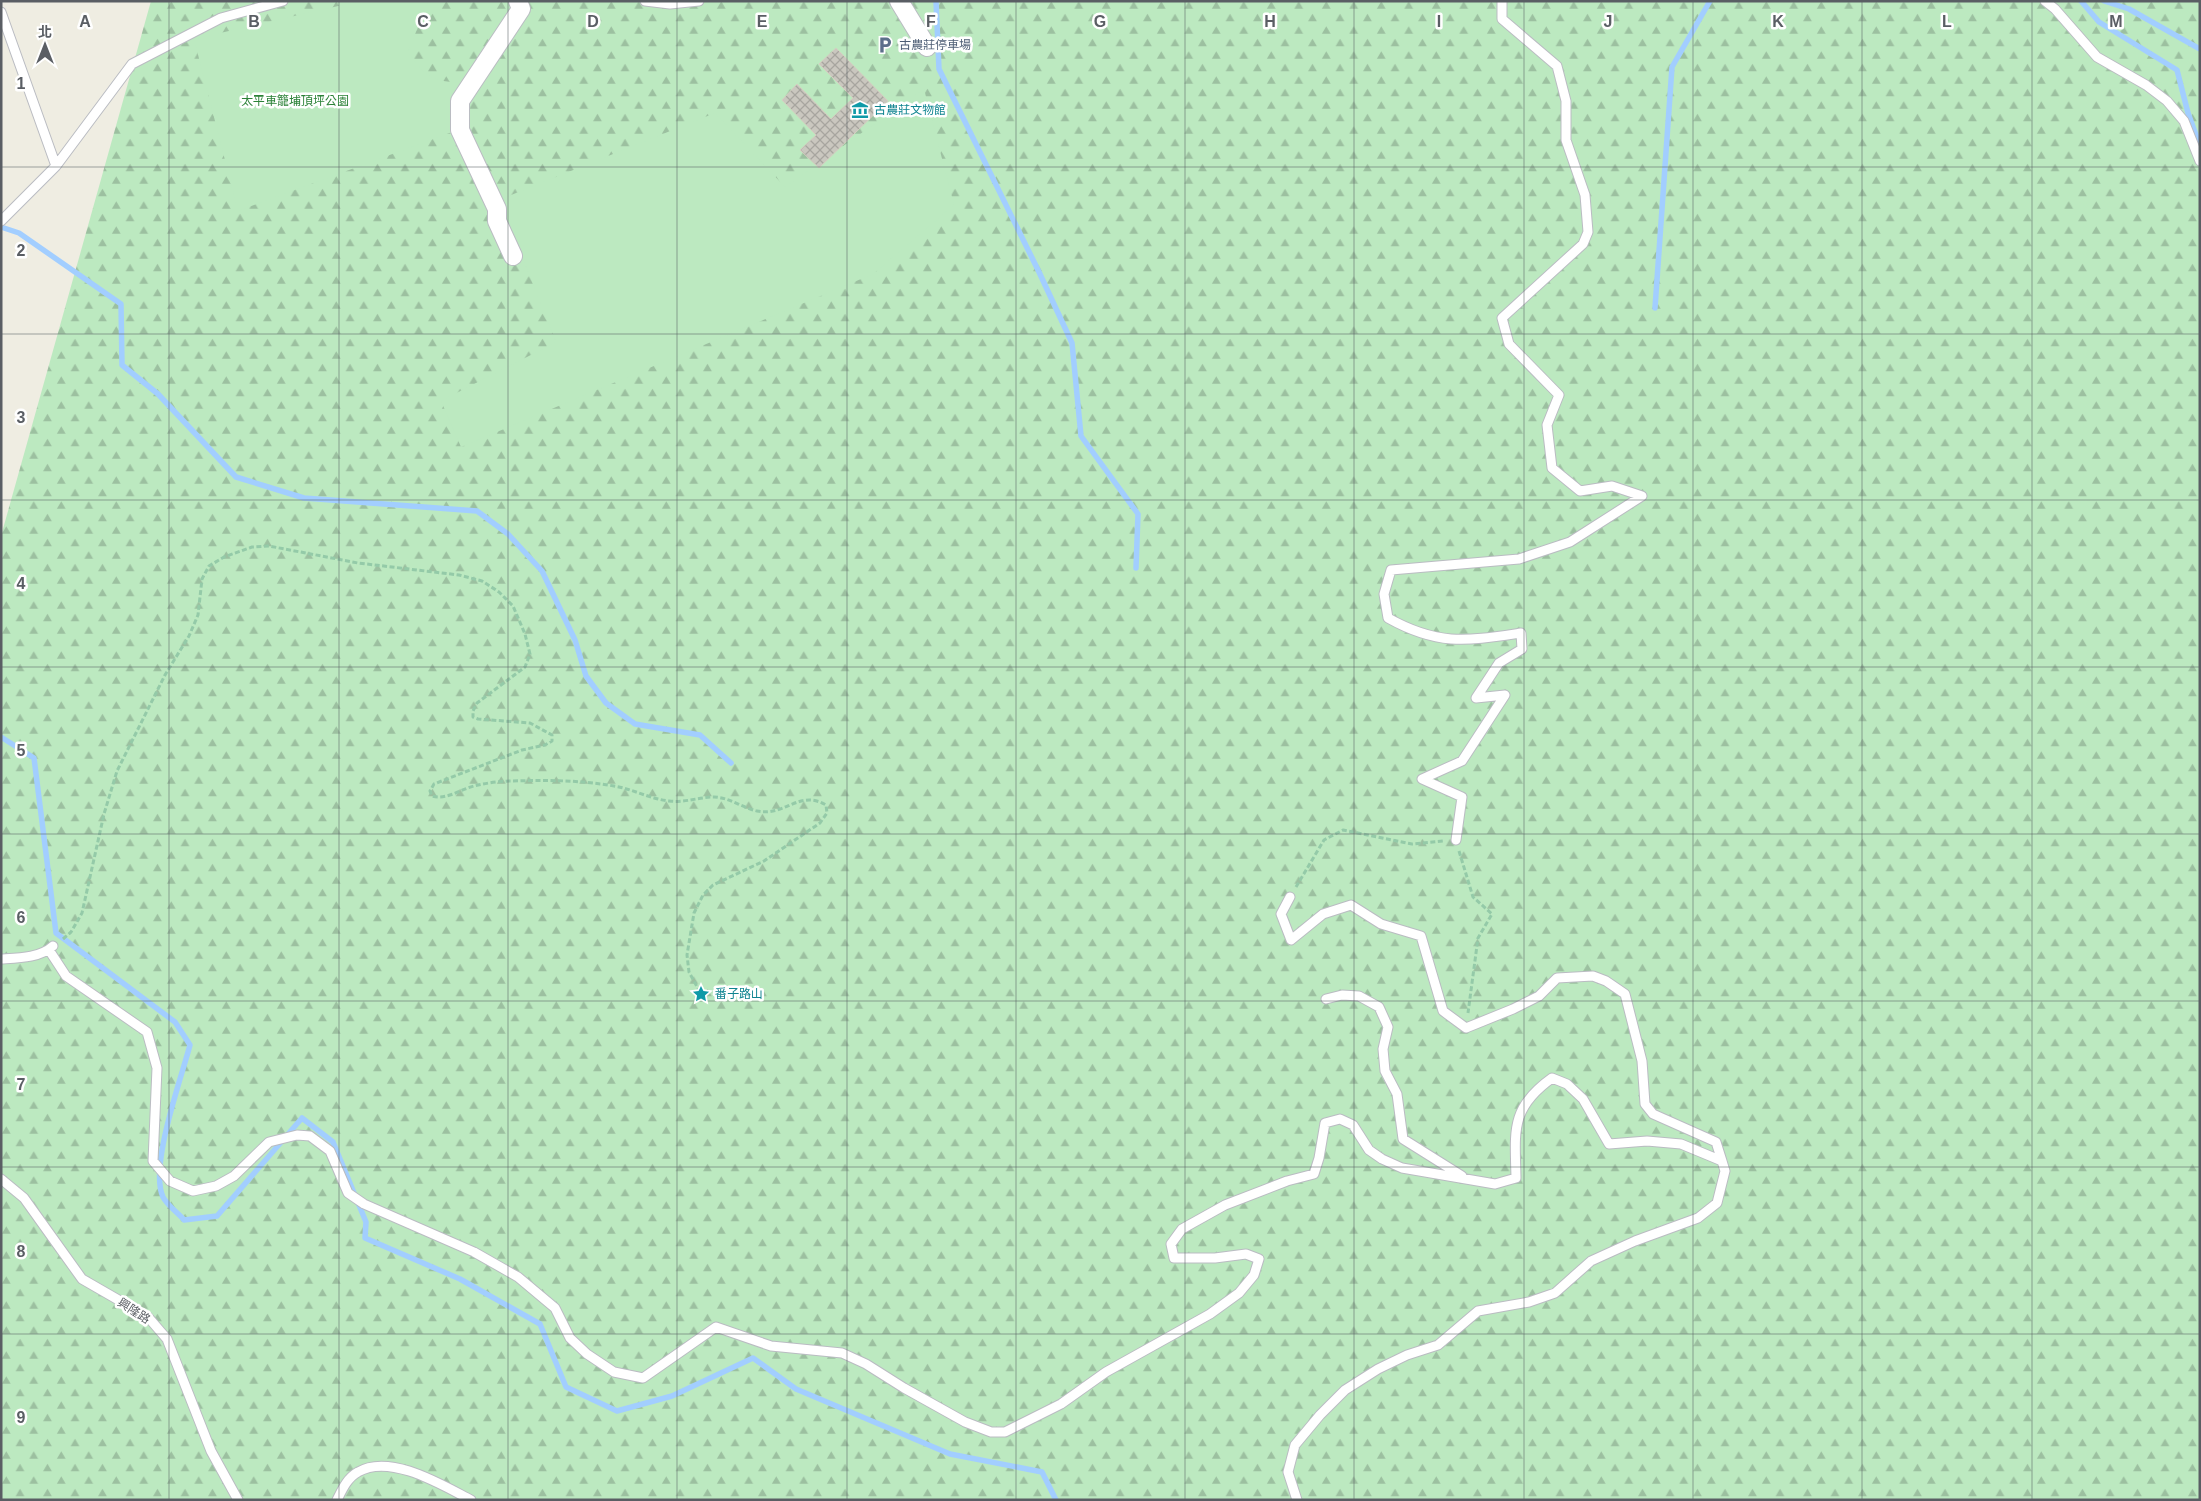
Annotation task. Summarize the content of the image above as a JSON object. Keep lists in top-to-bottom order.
{
  "streets": {
    "lane": ["興隆路"]
  },
  "parks": ["太平車籠埔頂坪公園"],
  "places": {
    "parking": ["古農莊停車場"],
    "museum": ["古農莊文物館"],
    "place": ["番子路山"]
  },
  "north": "top",
  "grid": {
    "columns": [
      "A",
      "B",
      "C",
      "D",
      "E",
      "F",
      "G",
      "H",
      "I",
      "J",
      "K",
      "L",
      "M"
    ],
    "rows": [
      "1",
      "2",
      "3",
      "4",
      "5",
      "6",
      "7",
      "8",
      "9"
    ]
  }
}
